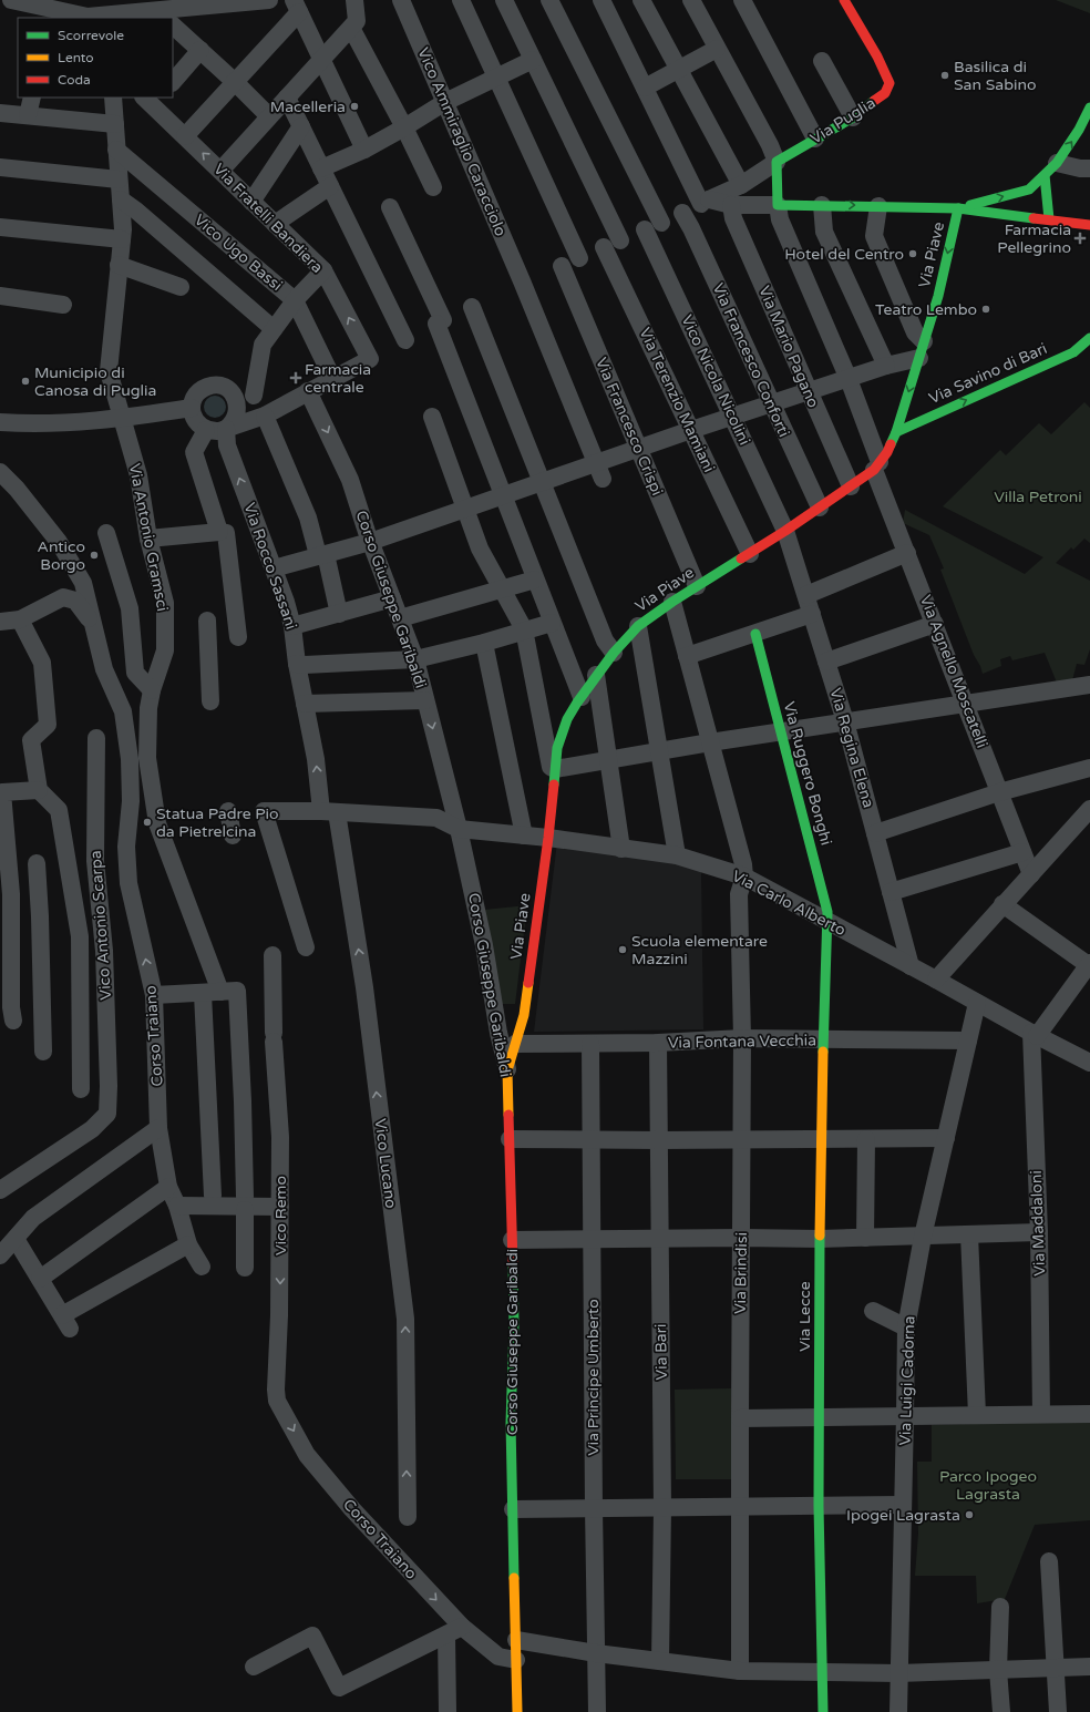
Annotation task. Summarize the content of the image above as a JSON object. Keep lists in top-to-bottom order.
{
  "streets": {
    "street": [
      "Via Puglia",
      "Vico Ammiraglio Caracciolo",
      "Via Fratelli Bandiera",
      "Vico Ugo Bassi",
      "Via Piave",
      "Via Mario Pagano",
      "Via Francesco Conforti",
      "Via Savino di Bari",
      "Vico Nicola Nicolini",
      "Via Terenzio Mamiani",
      "Via Francesco Crispi",
      "Via Antonio Gramsci",
      "Via Rocco Sassani",
      "Corso Giuseppe Garibaldi",
      "Via Agnello Moscatelli",
      "Via Regina Elena",
      "Via Ruggero Bonghi",
      "Via Carlo Alberto",
      "Vico Antonio Scarpa",
      "Corso Traiano",
      "Via Fontana Vecchia",
      "Vico Lucano",
      "Vico Remo",
      "Via Maddaloni",
      "Via Brindisi",
      "Via Lecce",
      "Via Bari",
      "Via Principe Umberto",
      "Via Luigi Cadorna"
    ]
  },
  "crossings": [
    ["Via Fratelli Bandiera", "Vico Ugo Bassi"],
    ["Vico Ugo Bassi", "Via Antonio Gramsci"],
    ["Via Piave", "Via Mario Pagano"],
    ["Via Piave", "Via Francesco Conforti"],
    ["Via Piave", "Via Savino di Bari"],
    ["Via Piave", "Vico Nicola Nicolini"],
    ["Via Piave", "Via Terenzio Mamiani"],
    ["Via Piave", "Via Francesco Crispi"],
    ["Via Piave", "Corso Giuseppe Garibaldi"],
    ["Via Piave", "Via Agnello Moscatelli"],
    ["Via Piave", "Via Regina Elena"],
    ["Via Piave", "Via Carlo Alberto"],
    ["Via Piave", "Via Fontana Vecchia"],
    ["Vico Nicola Nicolini", "Via Regina Elena"],
    ["Via Rocco Sassani", "Vico Lucano"],
    ["Corso Giuseppe Garibaldi", "Via Carlo Alberto"],
    ["Corso Giuseppe Garibaldi", "Corso Traiano"],
    ["Via Regina Elena", "Via Carlo Alberto"],
    ["Via Ruggero Bonghi", "Via Carlo Alberto"],
    ["Via Ruggero Bonghi", "Via Lecce"],
    ["Via Carlo Alberto", "Via Maddaloni"],
    ["Via Carlo Alberto", "Via Brindisi"],
    ["Via Carlo Alberto", "Via Lecce"],
    ["Via Carlo Alberto", "Via Luigi Cadorna"],
    ["Corso Traiano", "Vico Remo"],
    ["Via Fontana Vecchia", "Via Brindisi"],
    ["Via Fontana Vecchia", "Via Lecce"],
    ["Via Fontana Vecchia", "Via Bari"],
    ["Via Fontana Vecchia", "Via Principe Umberto"],
    ["Via Fontana Vecchia", "Via Luigi Cadorna"]
  ],
  "one_way": ["Via Savino di Bari"],
  "parks": ["Villa Petroni", "Parco Ipogeo Lagrasta"],
  "places": {
    "other": [
      "Basilica di San Sabino",
      "Macelleria",
      "Hotel del Centro",
      "Teatro Lembo",
      "Municipio di Canosa di Puglia",
      "Antico Borgo",
      "Statua Padre Pio da Pietrelcina",
      "Scuola elementare Mazzini",
      "Ipogei Lagrasta"
    ],
    "health": ["Farmacia Pellegrino", "Farmacia centrale"]
  },
  "legend": ["Scorrevole", "Lento", "Coda"]
}
